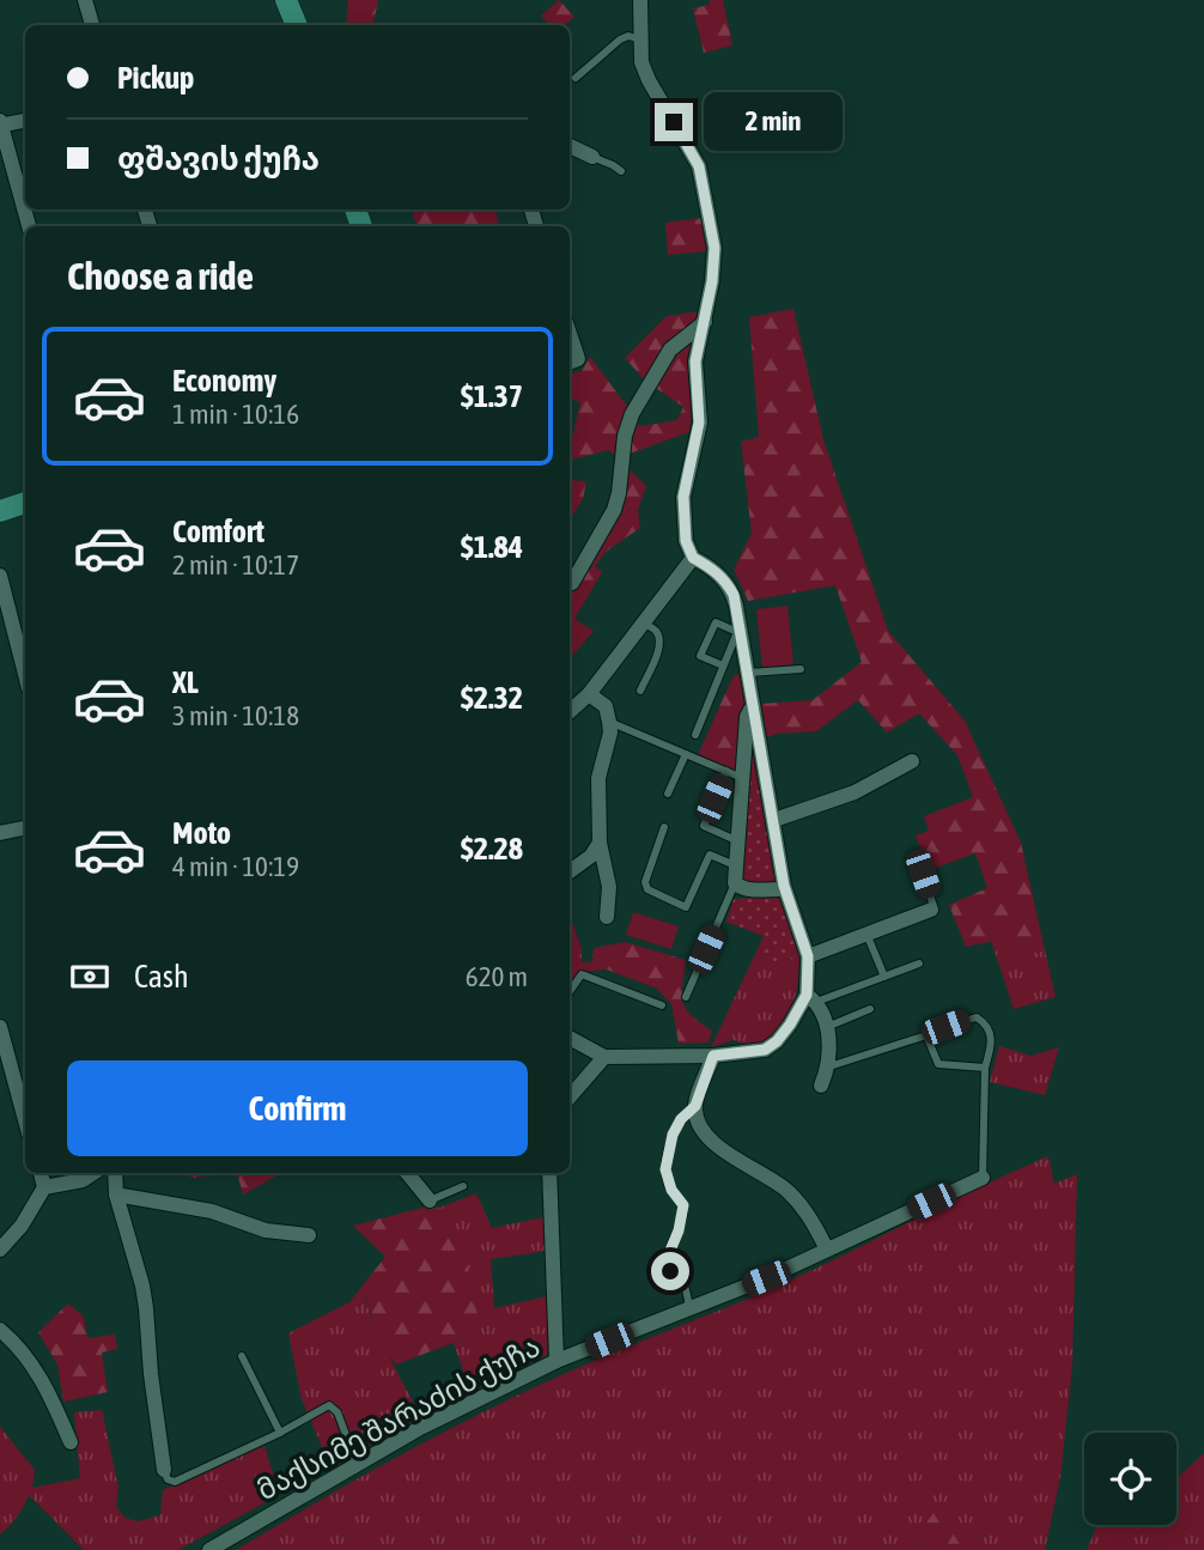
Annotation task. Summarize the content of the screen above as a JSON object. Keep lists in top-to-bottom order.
{
  "streets": {
    "street": ["მაქსიმე შარაძის ქუჩა"]
  },
  "page": {
    "banner": ["Pickup", "ფშავის ქუჩა"],
    "bubble": "2 min",
    "heading": "Choose a ride",
    "list": [
      {
        "name": "Economy",
        "note": "1 min · 10:16",
        "value": "$1.37"
      },
      {
        "name": "Comfort",
        "note": "2 min · 10:17",
        "value": "$1.84"
      },
      {
        "name": "XL",
        "note": "3 min · 10:18",
        "value": "$2.32"
      },
      {
        "name": "Moto",
        "note": "4 min · 10:19",
        "value": "$2.28"
      }
    ],
    "pay": ["Cash", "620 m"],
    "buttons": "Confirm"
  }
}
